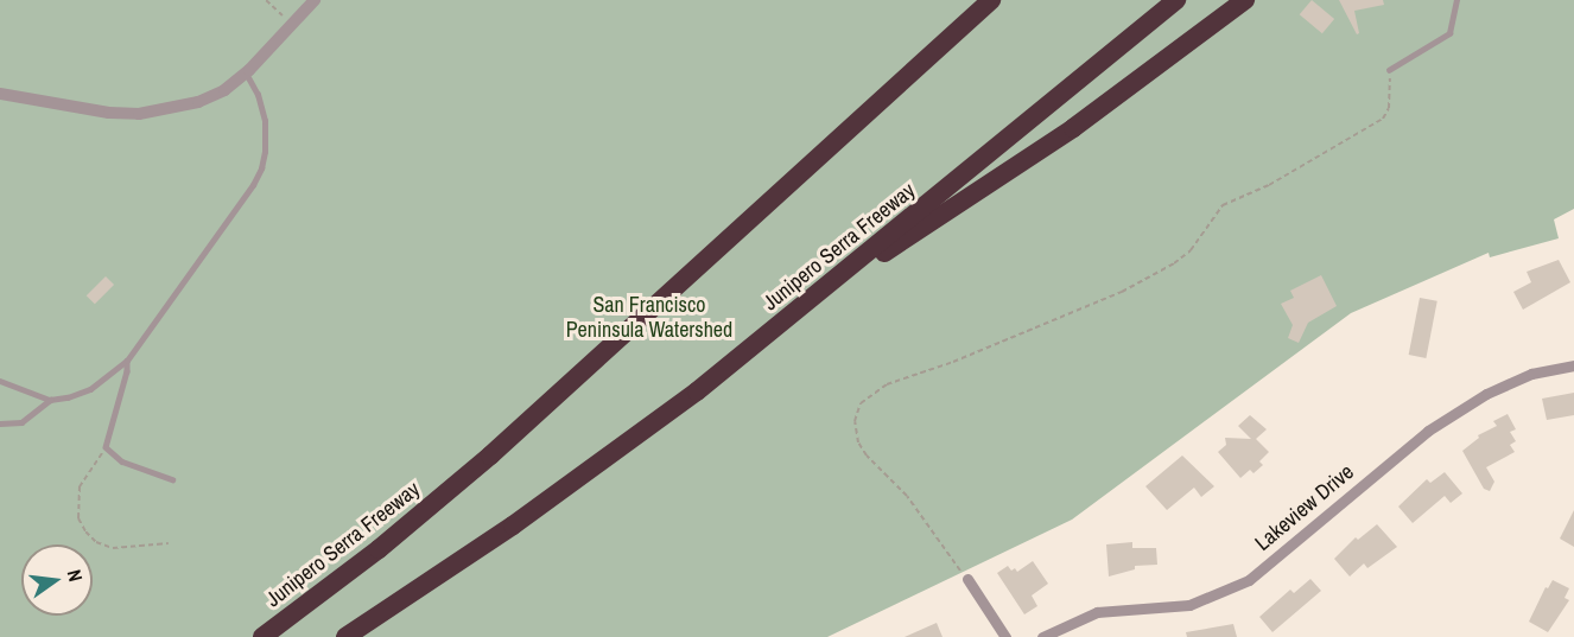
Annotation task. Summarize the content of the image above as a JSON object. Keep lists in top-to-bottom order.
{
  "streets": {
    "highway": ["Junipero Serra Freeway"],
    "street": ["Lakeview Drive"]
  },
  "parks": ["San Francisco Peninsula Watershed"],
  "north": "right"
}
